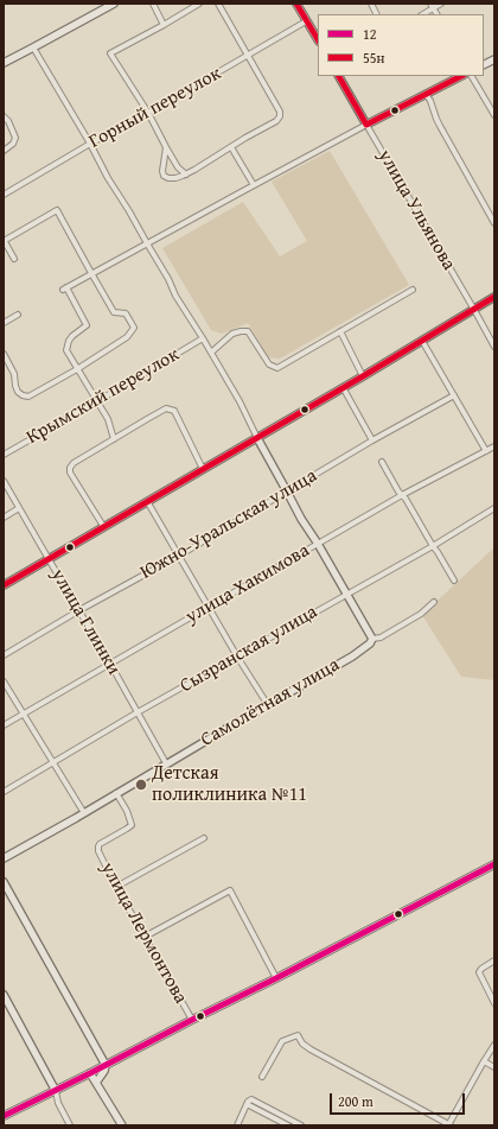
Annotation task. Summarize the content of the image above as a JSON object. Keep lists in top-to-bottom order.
{
  "streets": {
    "street": [
      "Горный переулок",
      "улица Ульянова",
      "Крымский переулок",
      "Южно-Уральская улица",
      "улица Хакимова",
      "улица Глинки",
      "Сызранская улица",
      "Самолётная улица",
      "улица Лермонтова"
    ]
  },
  "crossings": [
    ["Южно-Уральская улица", "улица Глинки"],
    ["улица Хакимова", "улица Глинки"],
    ["улица Глинки", "Сызранская улица"],
    ["улица Глинки", "Самолётная улица"],
    ["Самолётная улица", "улица Лермонтова"]
  ],
  "places": ["Детская поликлиника №11"],
  "lines": ["transit line 55н", "transit line 12"],
  "legend": ["12", "55н"],
  "scale_bar": "200 m"
}
